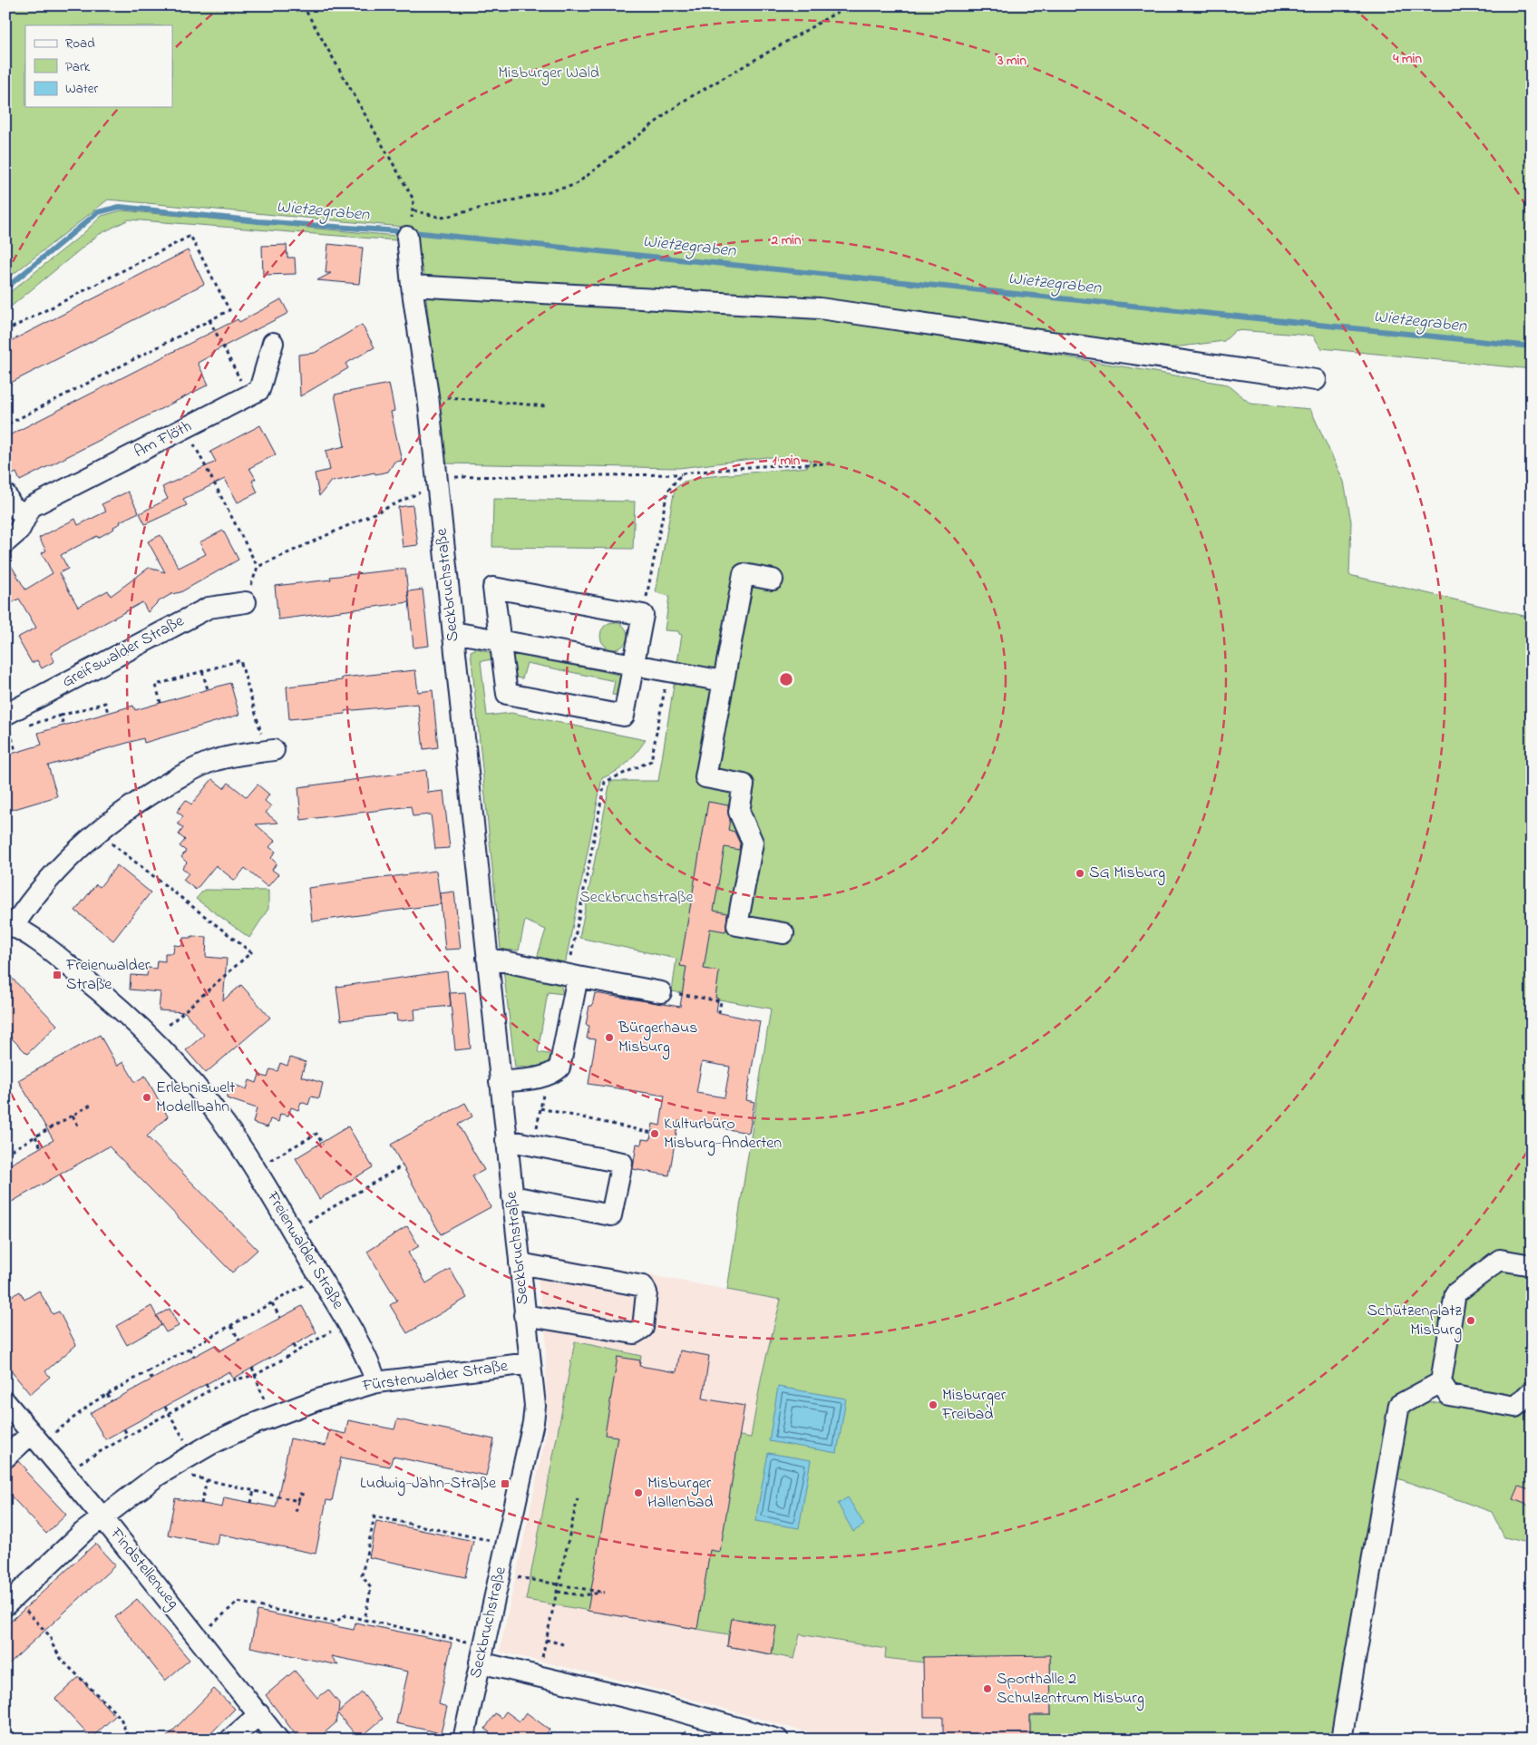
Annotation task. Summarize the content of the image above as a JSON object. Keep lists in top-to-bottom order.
{
  "streets": {
    "street": [
      "Am Flöth",
      "Seckbruchstraße",
      "Greifswalder Straße",
      "Freienwalder Straße",
      "Fürstenwalder Straße",
      "Findstellenweg"
    ]
  },
  "crossings": [
    ["Seckbruchstraße", "Fürstenwalder Straße"],
    ["Freienwalder Straße", "Fürstenwalder Straße"],
    ["Fürstenwalder Straße", "Findstellenweg"]
  ],
  "water": ["Wietzegraben"],
  "parks": ["Misburger Wald", "Seckbruchstraße"],
  "places": {
    "other": [
      "SG Misburg",
      "Bürgerhaus Misburg",
      "Erlebniswelt Modellbahn",
      "Kulturbüro Misburg-Anderten",
      "Schützenplatz Misburg",
      "Misburger Freibad",
      "Misburger Hallenbad",
      "Sporthalle 2 Schulzentrum Misburg"
    ],
    "transit": ["Freienwalder Straße", "Ludwig-Jahn-Straße"]
  },
  "legend": ["Road", "Park", "Water"],
  "rings": [
    "4 min",
    "3 min",
    "2 min",
    "1 min"
  ]
}
